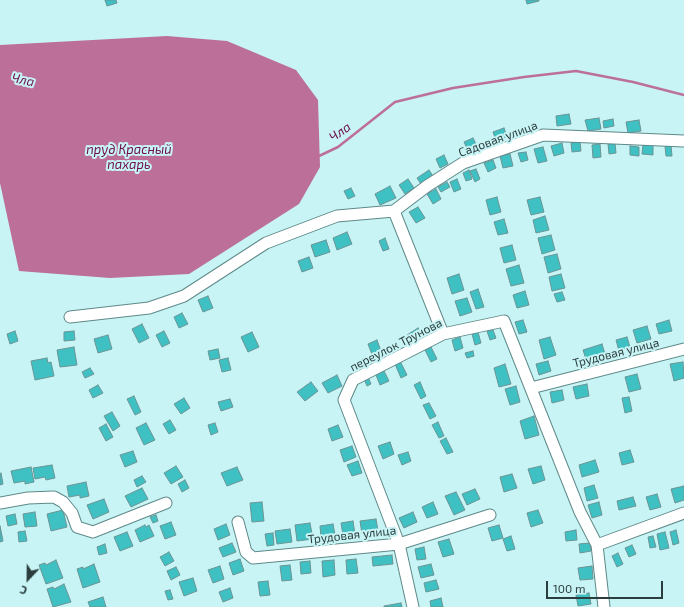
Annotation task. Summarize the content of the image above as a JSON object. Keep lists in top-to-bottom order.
{
  "streets": {
    "street": ["Садовая улица", "переулок Трунова", "Трудовая улица"]
  },
  "crossings": [
    ["переулок Трунова", "Трудовая улица"]
  ],
  "water": ["Чла", "пруд Красный пахарь"],
  "scale_bar": "100 m",
  "north": "bottom"
}
